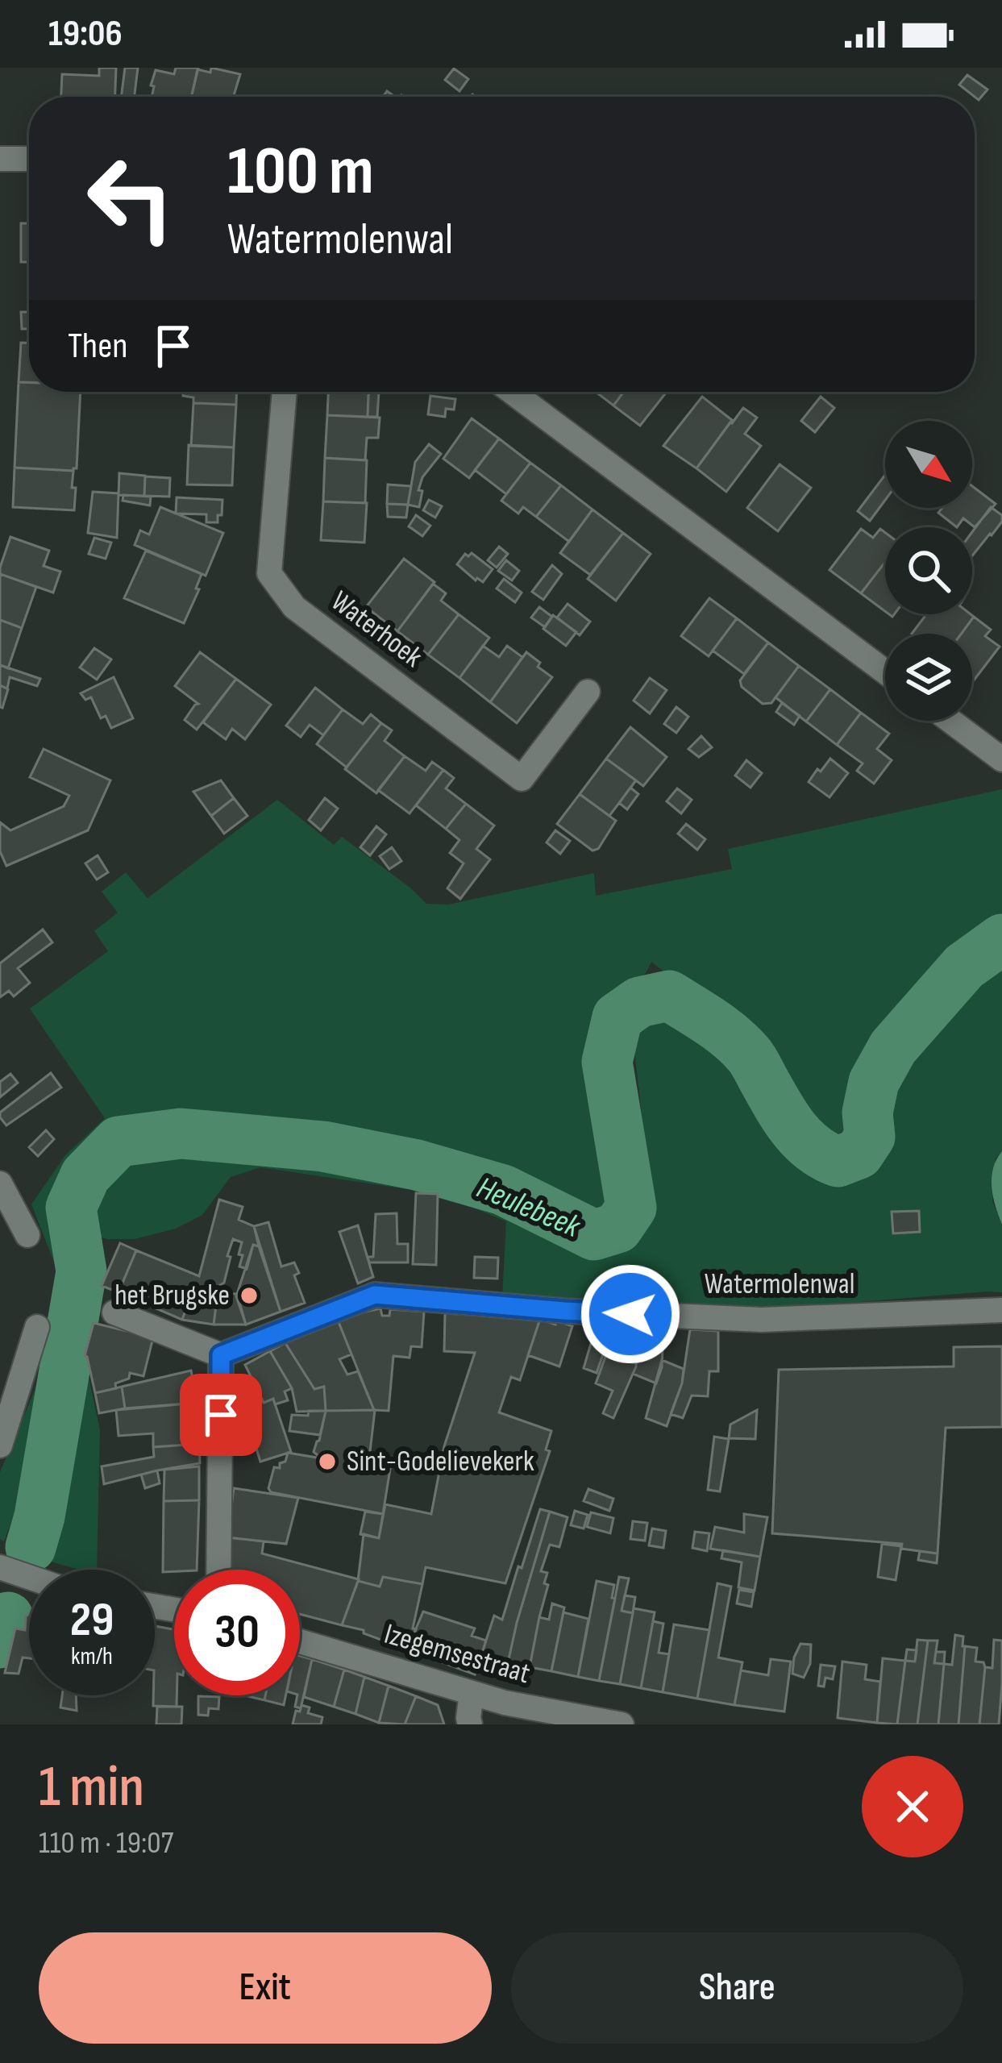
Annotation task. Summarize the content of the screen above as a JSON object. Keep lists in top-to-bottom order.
{
  "streets": {
    "street": ["Waterhoek", "Watermolenwal", "Izegemsestraat"]
  },
  "water": ["Heulebeek"],
  "places": ["het Brugske", "Sint-Godelievekerk"],
  "north": "bottom right",
  "page": {
    "status": "19:06",
    "turn": ["100 m", "Watermolenwal"],
    "then": "Then",
    "speed": "29 km/h",
    "limit": "30",
    "heading": ["1 min", "110 m · 19:07"],
    "buttons": ["Exit", "Share"]
  }
}
